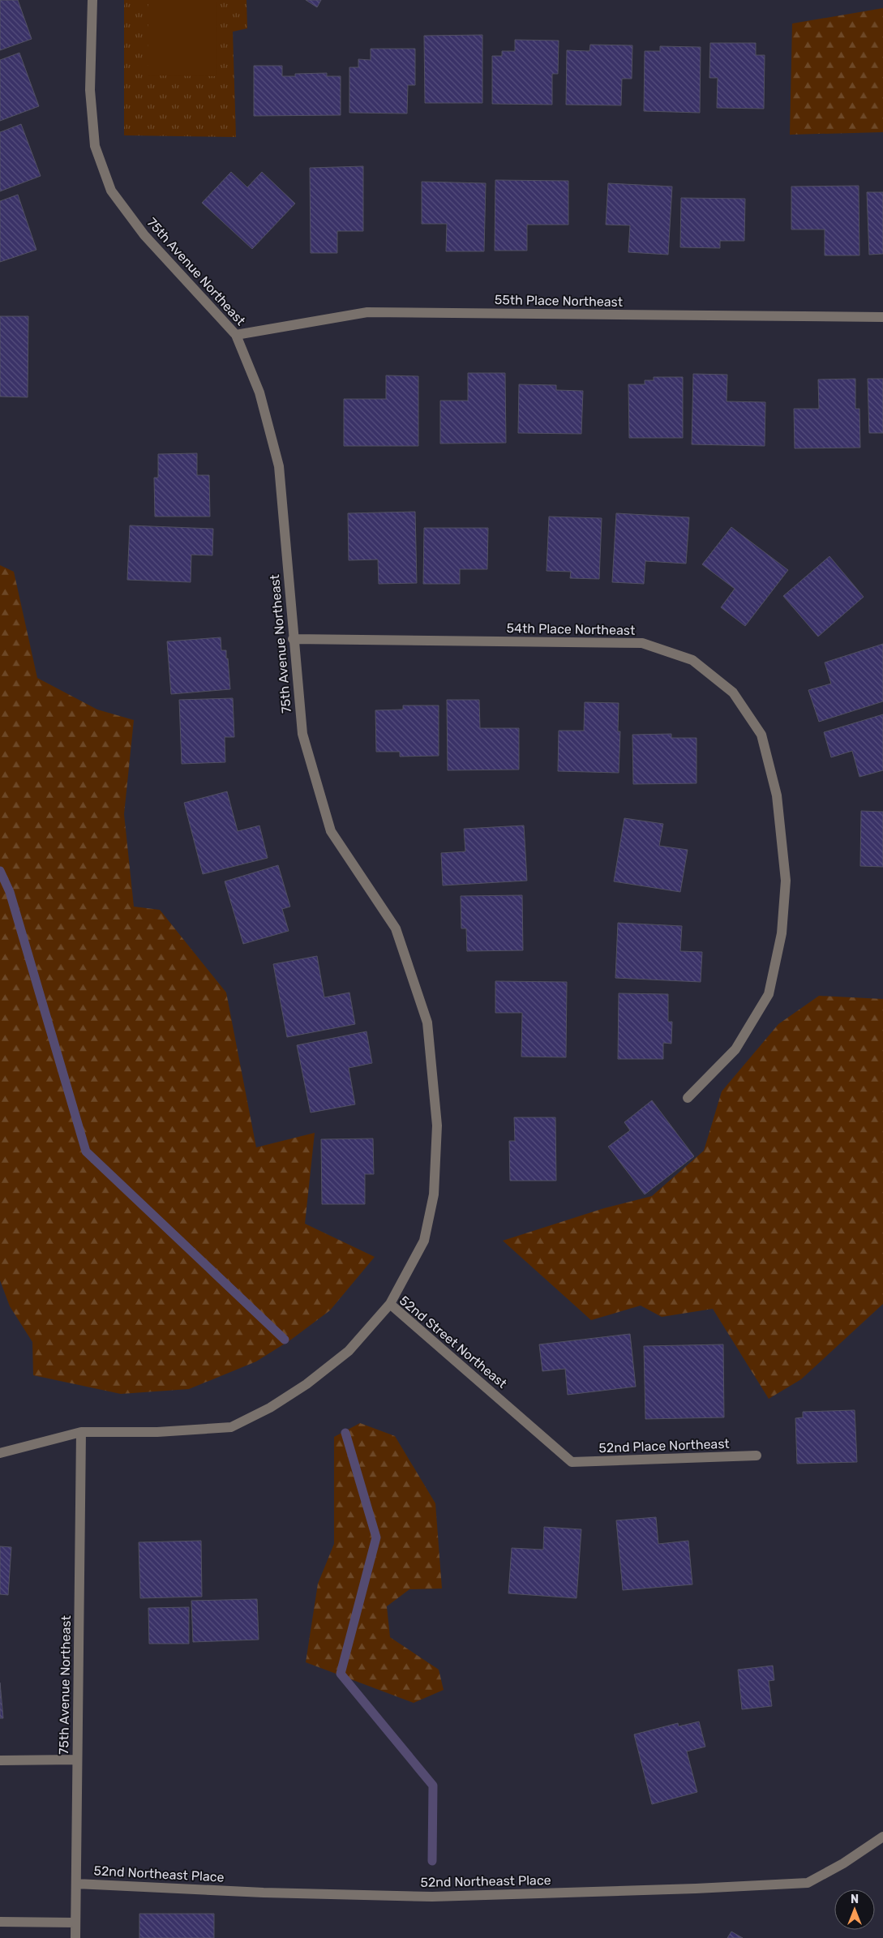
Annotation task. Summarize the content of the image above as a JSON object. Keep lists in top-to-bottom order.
{
  "streets": {
    "street": [
      "75th Avenue Northeast",
      "55th Place Northeast",
      "54th Place Northeast",
      "52nd Street Northeast",
      "52nd Place Northeast",
      "52nd Northeast Place"
    ]
  },
  "crossings": [
    ["75th Avenue Northeast", "55th Place Northeast"],
    ["75th Avenue Northeast", "54th Place Northeast"],
    ["75th Avenue Northeast", "52nd Street Northeast"],
    ["75th Avenue Northeast", "52nd Northeast Place"],
    ["52nd Street Northeast", "52nd Place Northeast"]
  ],
  "north": "top"
}
